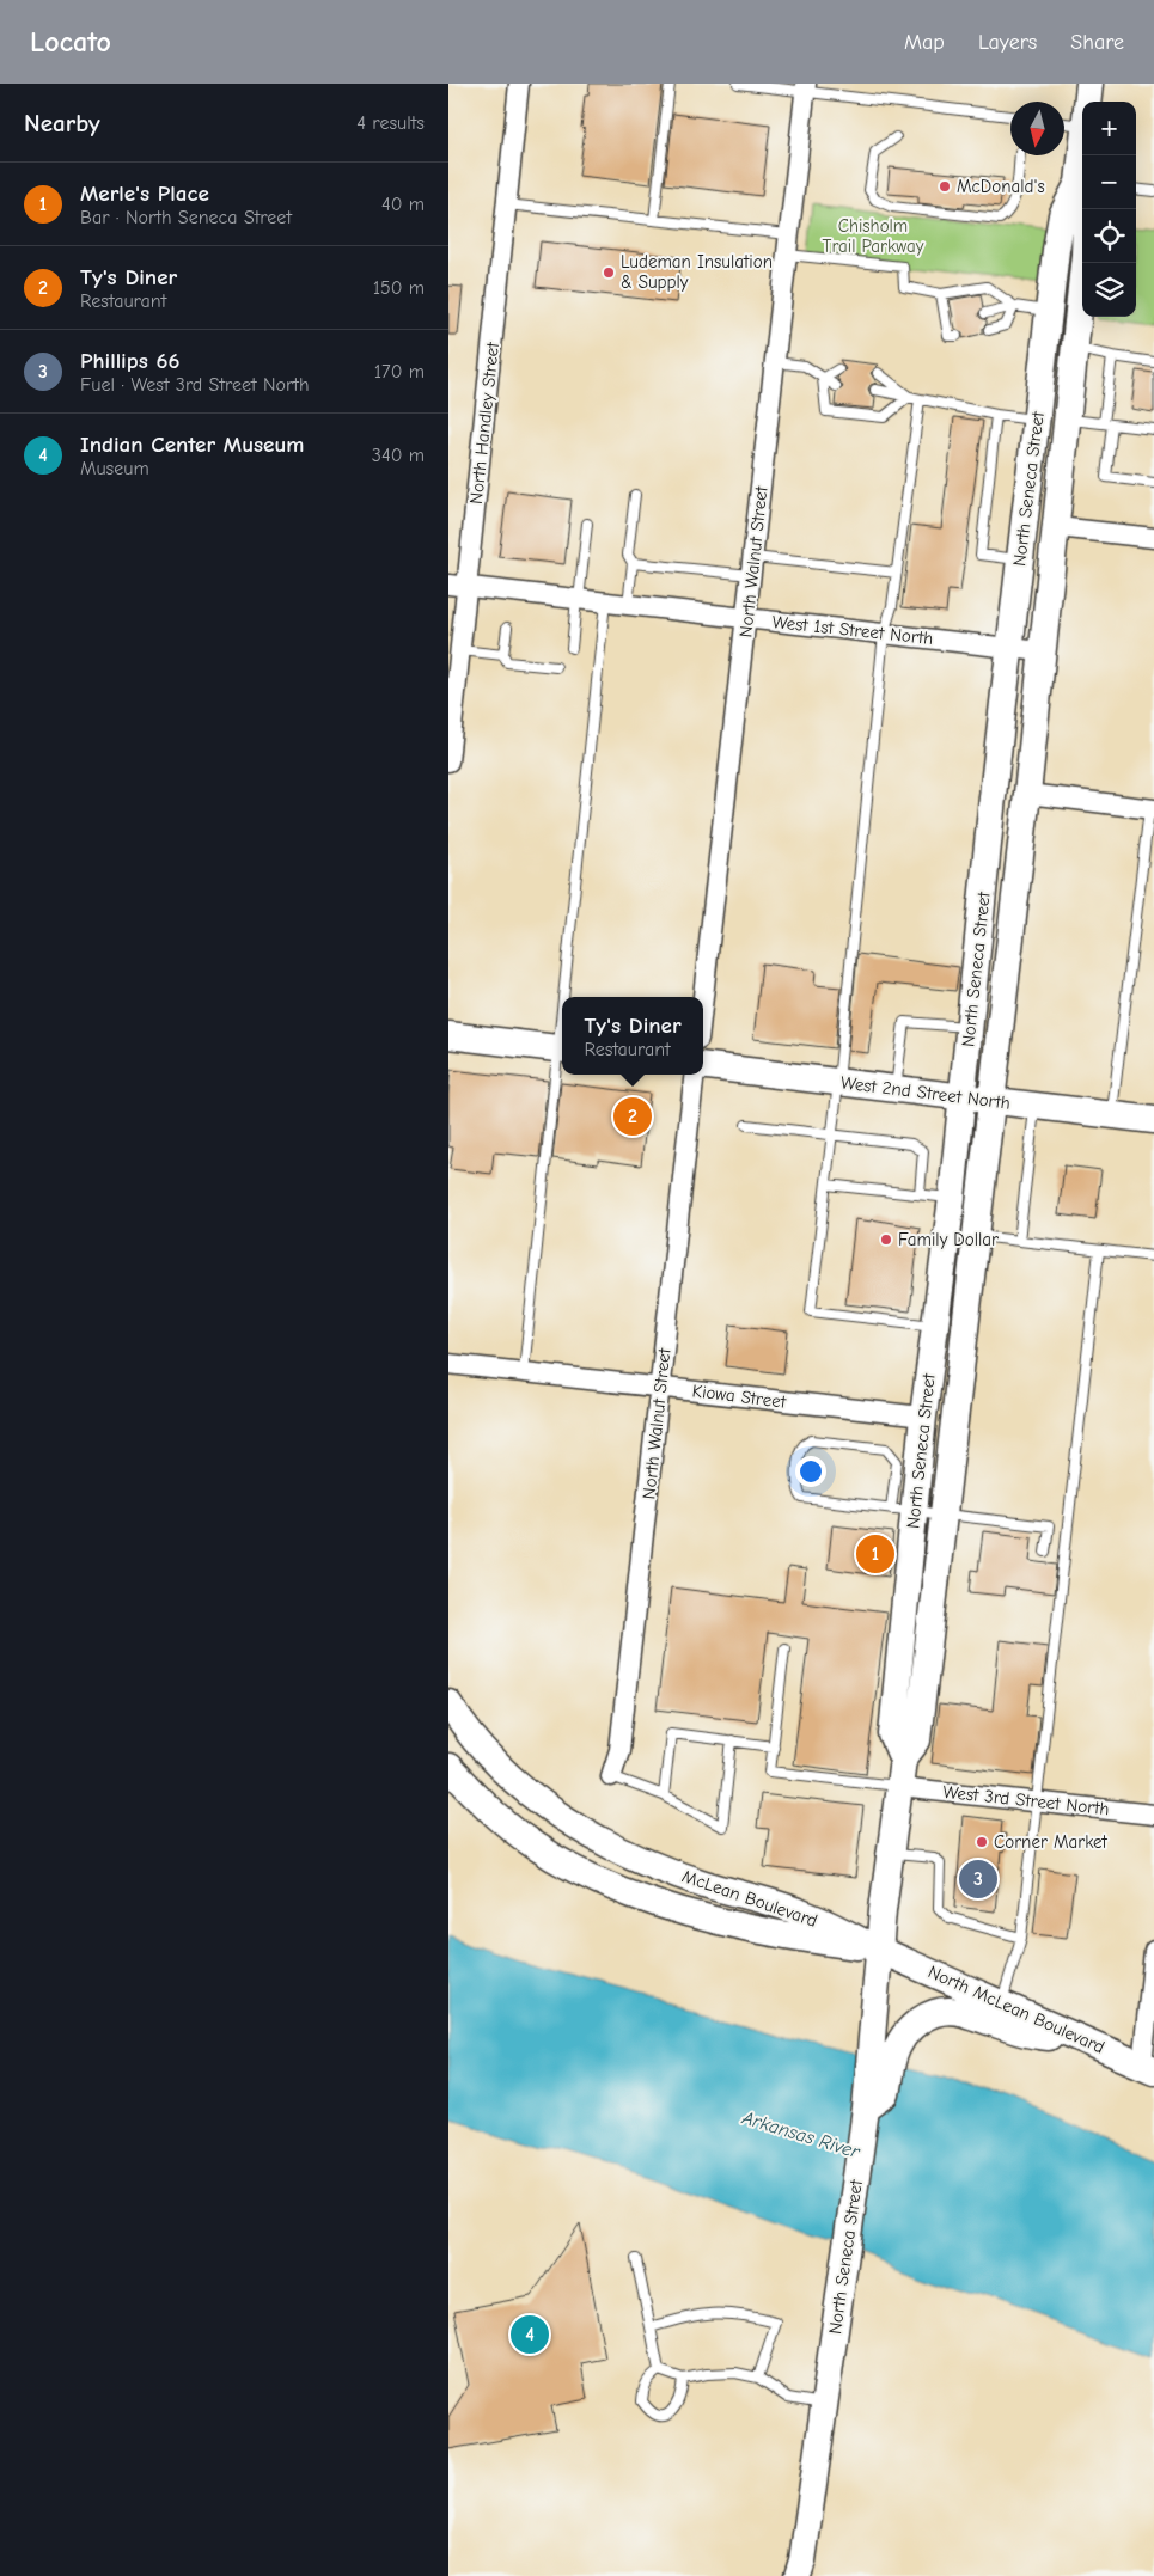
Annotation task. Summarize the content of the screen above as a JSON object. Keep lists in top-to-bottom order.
{
  "streets": {
    "main road": [
      "North Seneca Street",
      "West 2nd Street North",
      "McLean Boulevard",
      "North McLean Boulevard"
    ],
    "street": [
      "North Handley Street",
      "North Walnut Street",
      "West 1st Street North",
      "Kiowa Street",
      "West 3rd Street North"
    ]
  },
  "crossings": [
    ["North Handley Street", "West 1st Street North"],
    ["North Seneca Street", "West 1st Street North"],
    ["North Seneca Street", "West 2nd Street North"],
    ["North Seneca Street", "Kiowa Street"],
    ["North Seneca Street", "West 3rd Street North"],
    ["North Seneca Street", "McLean Boulevard"],
    ["North Seneca Street", "North McLean Boulevard"],
    ["North Walnut Street", "West 1st Street North"],
    ["North Walnut Street", "Kiowa Street"],
    ["McLean Boulevard", "North McLean Boulevard"]
  ],
  "water": ["Arkansas River"],
  "parks": ["Chisholm Trail Parkway"],
  "places": [
    "McDonald's",
    "Ludeman Insulation & Supply",
    "Family Dollar",
    "Corner Market"
  ],
  "north": "bottom",
  "page": {
    "header": "Locato",
    "nav": ["Map", "Layers", "Share"],
    "heading": ["Nearby", "4 results"],
    "map_buttons": ["+", "−"],
    "list": [
      {
        "mark": "1",
        "name": "Merle's Place",
        "note": "Bar · North Seneca Street",
        "value": "40 m"
      },
      {
        "mark": "2",
        "name": "Ty's Diner",
        "note": "Restaurant",
        "value": "150 m"
      },
      {
        "mark": "3",
        "name": "Phillips 66",
        "note": "Fuel · West 3rd Street North",
        "value": "170 m"
      },
      {
        "mark": "4",
        "name": "Indian Center Museum",
        "note": "Museum",
        "value": "340 m"
      }
    ],
    "popup": ["Ty's Diner", "Restaurant"],
    "pins": [
      "2",
      "1",
      "3",
      "4"
    ]
  }
}
